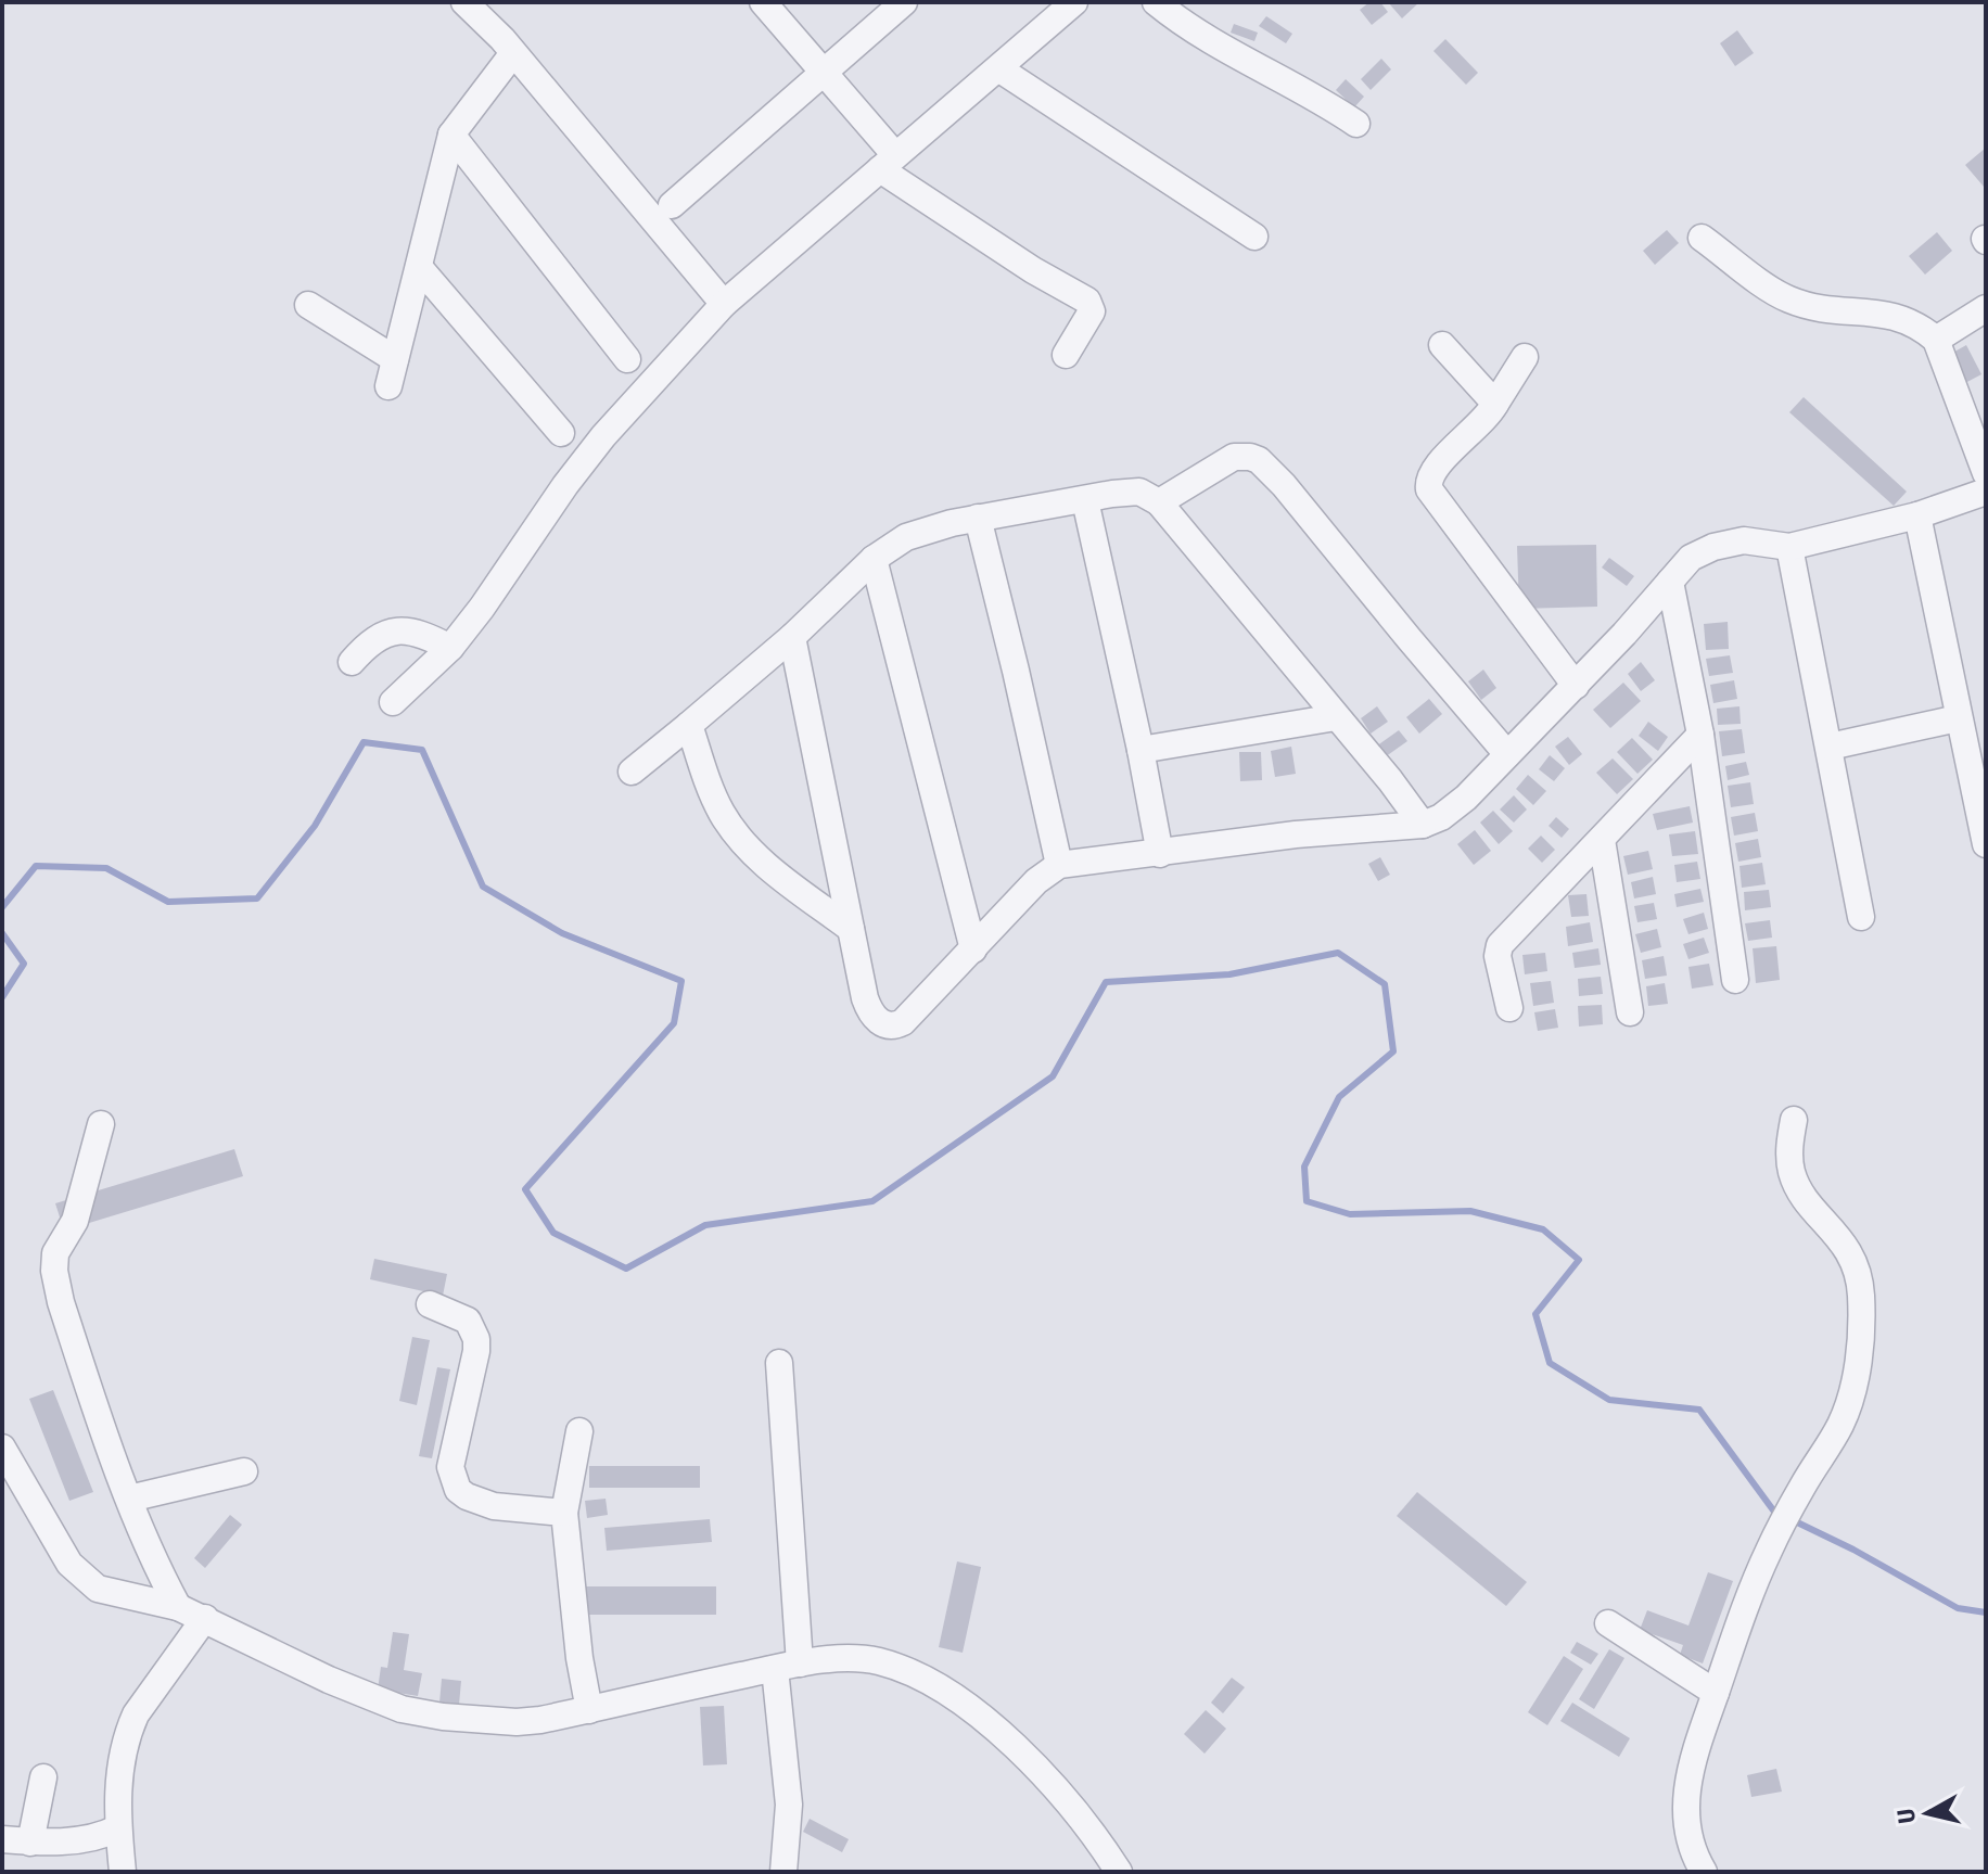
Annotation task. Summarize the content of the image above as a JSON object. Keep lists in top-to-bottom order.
{
  "north": "left"
}
